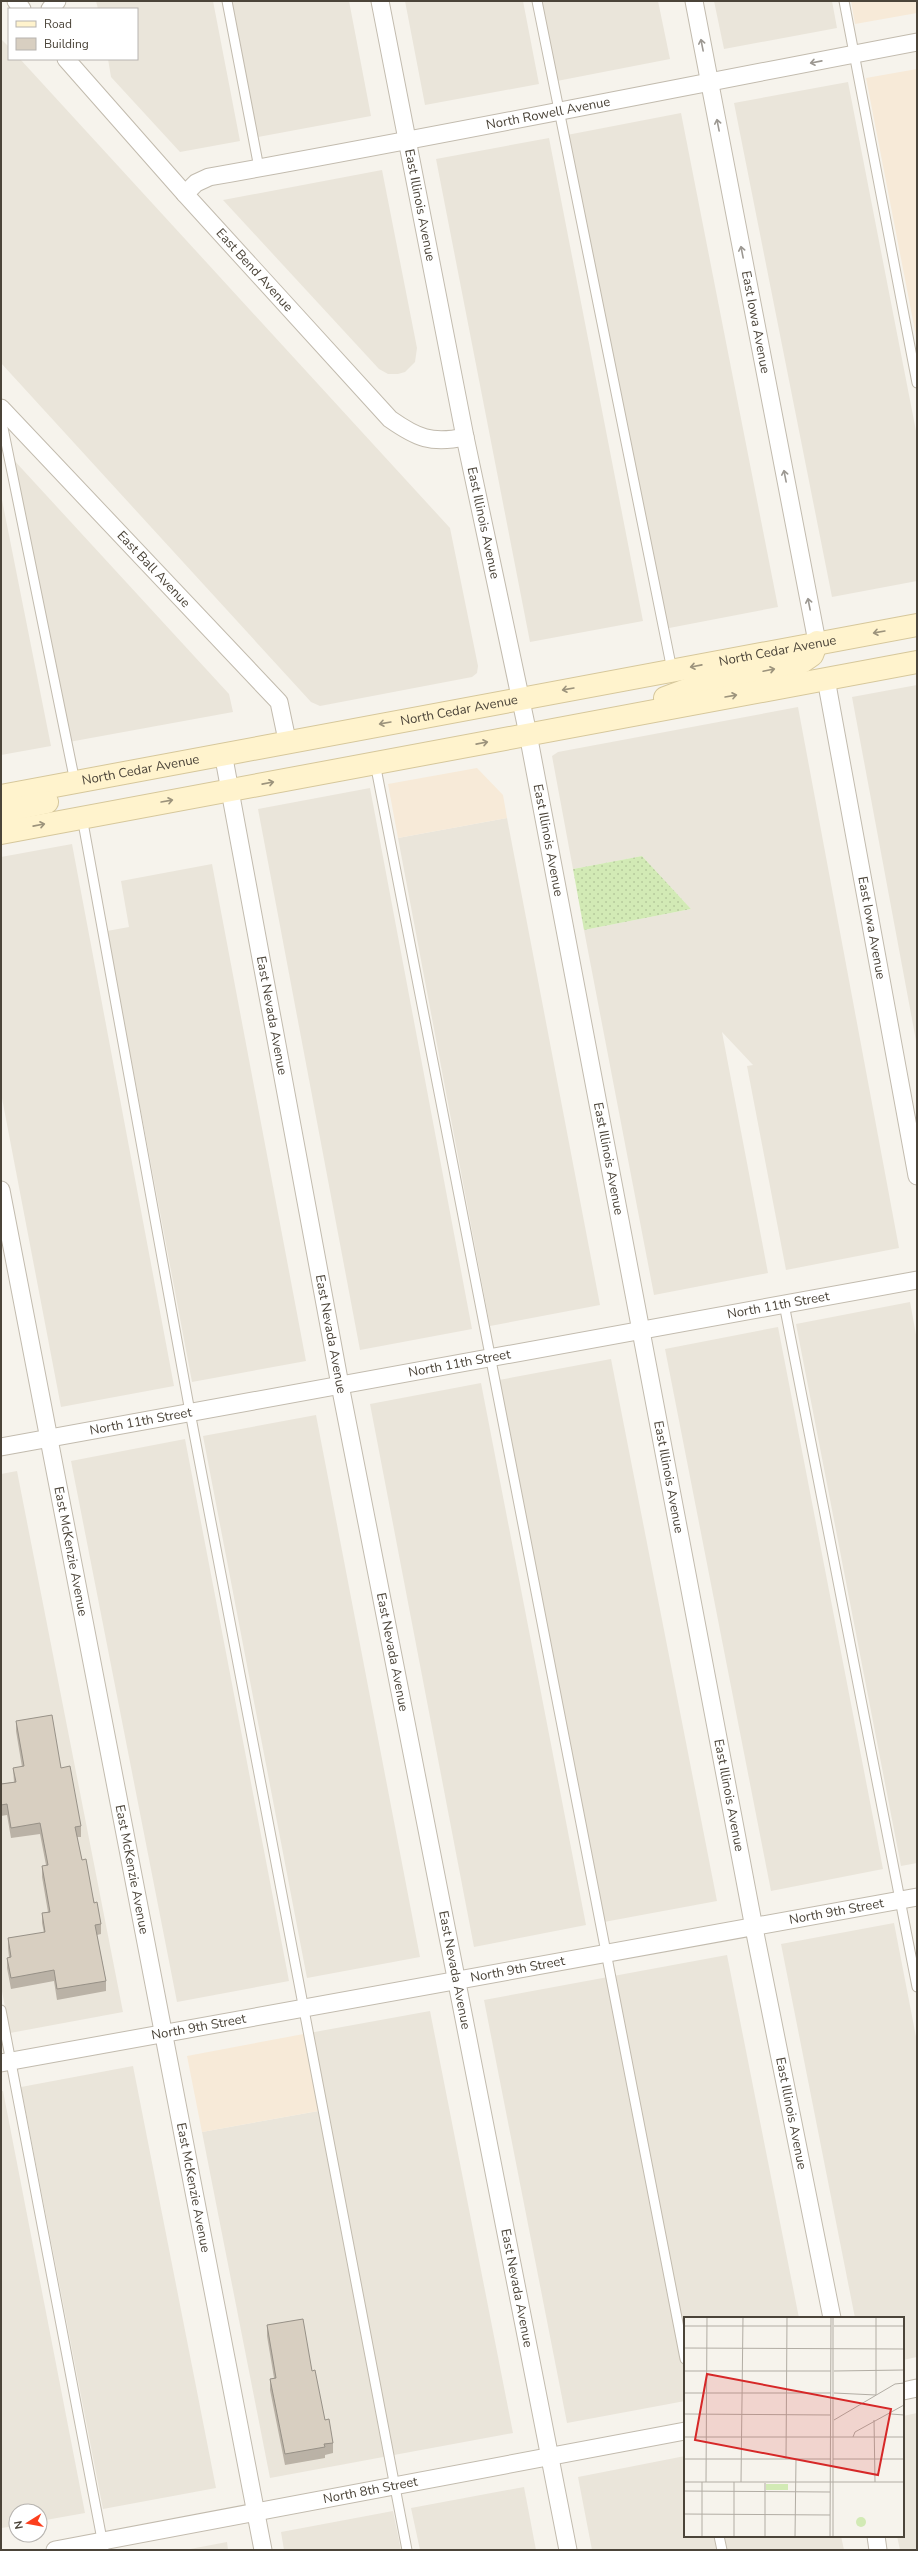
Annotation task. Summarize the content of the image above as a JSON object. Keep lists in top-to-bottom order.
{
  "streets": {
    "main road": ["North Cedar Avenue"],
    "street": [
      "North Rowell Avenue",
      "East Illinois Avenue",
      "East Bend Avenue",
      "East Iowa Avenue",
      "East Ball Avenue",
      "East Nevada Avenue",
      "North 11th Street",
      "East McKenzie Avenue",
      "North 9th Street",
      "North 8th Street"
    ]
  },
  "crossings": [
    ["North Rowell Avenue", "East Illinois Avenue"],
    ["North Rowell Avenue", "East Bend Avenue"],
    ["North Rowell Avenue", "East Iowa Avenue"],
    ["East Illinois Avenue", "East Bend Avenue"],
    ["East Illinois Avenue", "North Cedar Avenue"],
    ["East Illinois Avenue", "North 11th Street"],
    ["East Illinois Avenue", "North 9th Street"],
    ["East Iowa Avenue", "North Cedar Avenue"],
    ["East Ball Avenue", "North Cedar Avenue"],
    ["North Cedar Avenue", "East Nevada Avenue"],
    ["East Nevada Avenue", "North 11th Street"],
    ["East Nevada Avenue", "North 9th Street"],
    ["East Nevada Avenue", "North 8th Street"],
    ["North 11th Street", "East McKenzie Avenue"],
    ["East McKenzie Avenue", "North 9th Street"],
    ["East McKenzie Avenue", "North 8th Street"]
  ],
  "one_way": ["East Iowa Avenue"],
  "legend": ["Road", "Building"],
  "north": "left"
}
